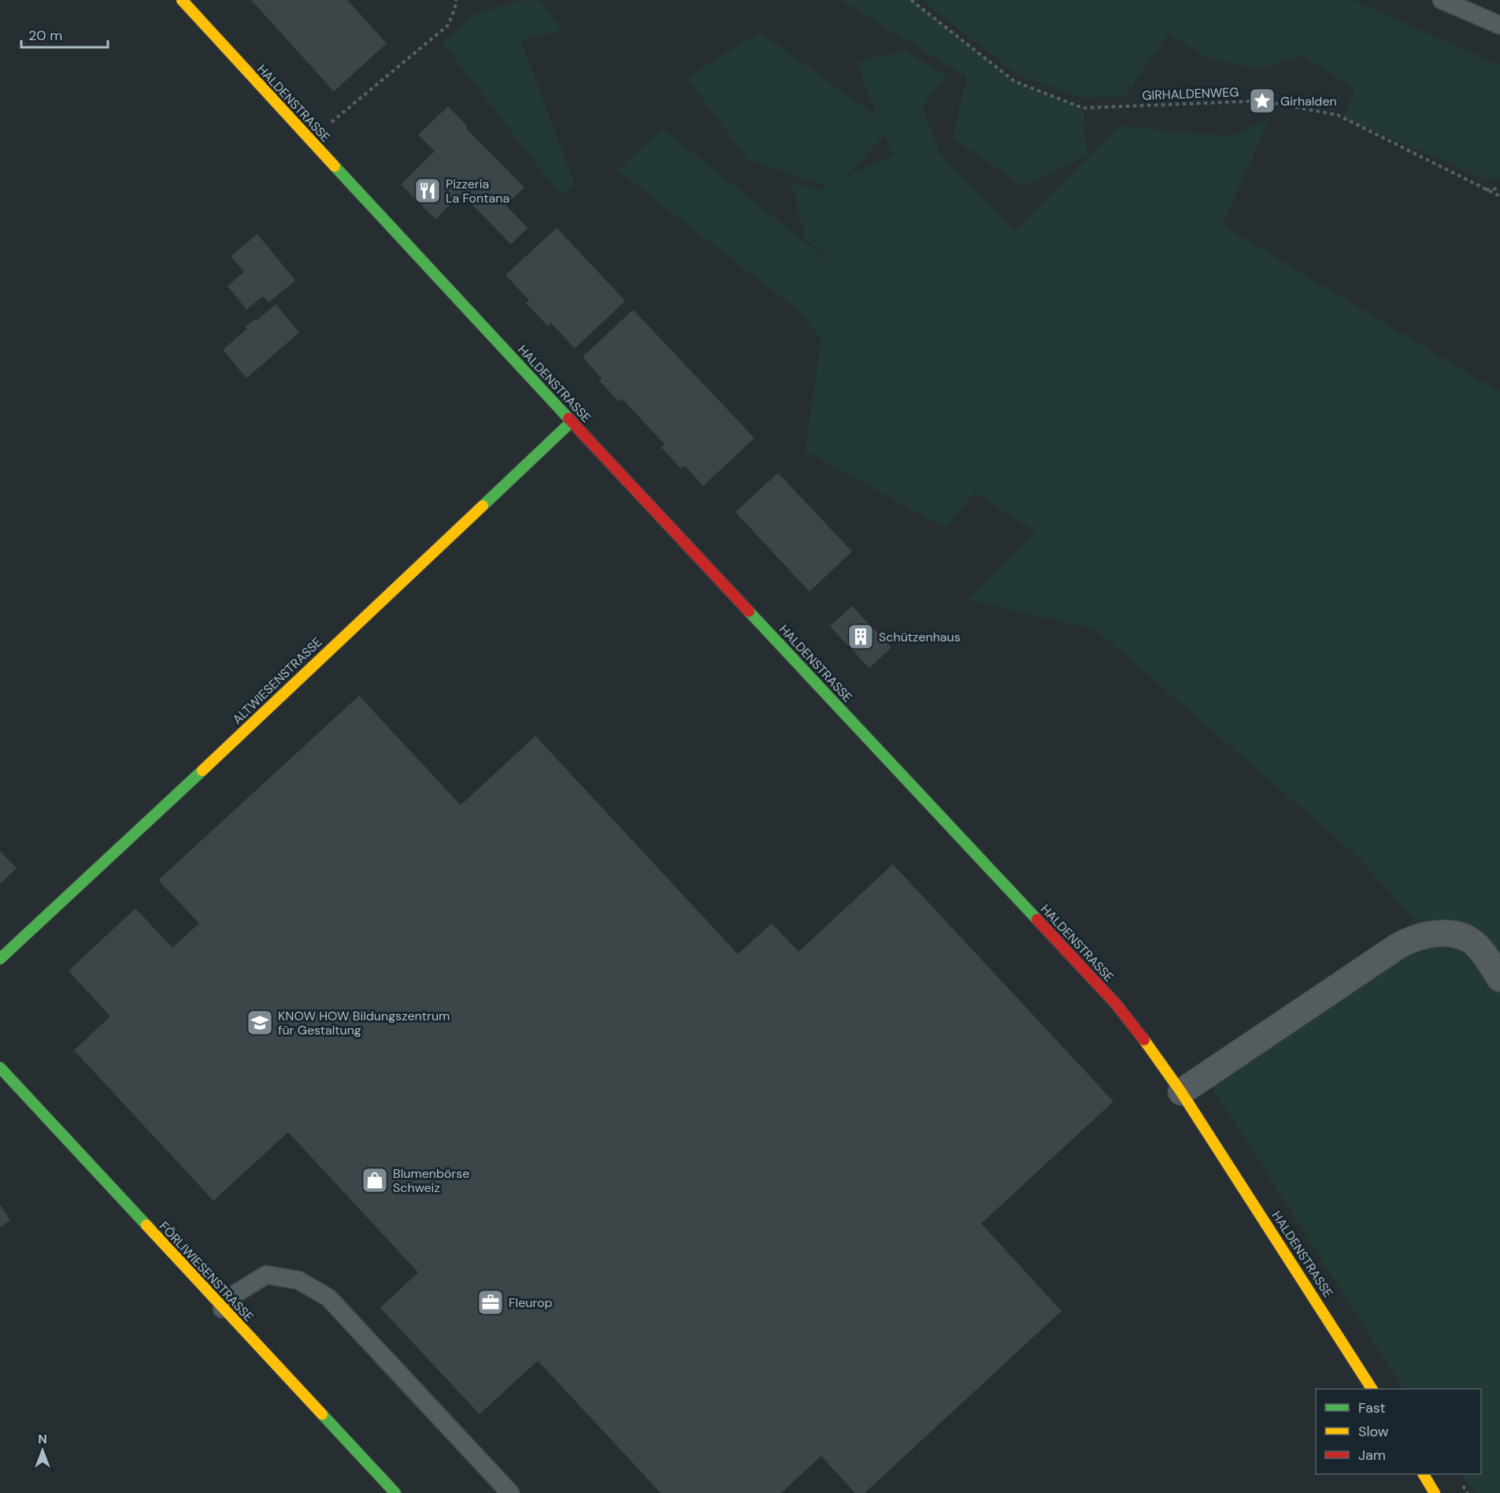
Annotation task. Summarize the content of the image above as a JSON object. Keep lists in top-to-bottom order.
{
  "streets": {
    "street": ["HALDENSTRASSE", "ALTWIESENSTRASSE", "FÖRLIWIESENSTRASSE"],
    "path": ["GIRHALDENWEG"]
  },
  "crossings": [
    ["HALDENSTRASSE", "ALTWIESENSTRASSE"]
  ],
  "places": {
    "place": ["Girhalden"],
    "restaurant": ["Pizzeria La Fontana"],
    "building": ["Schützenhaus"],
    "school or university": ["KNOW HOW Bildungszentrum für Gestaltung"],
    "shop": ["Blumenbörse Schweiz"],
    "office": ["Fleurop"]
  },
  "legend": ["Fast", "Slow", "Jam"],
  "scale_bar": "20 m",
  "north": "top"
}
